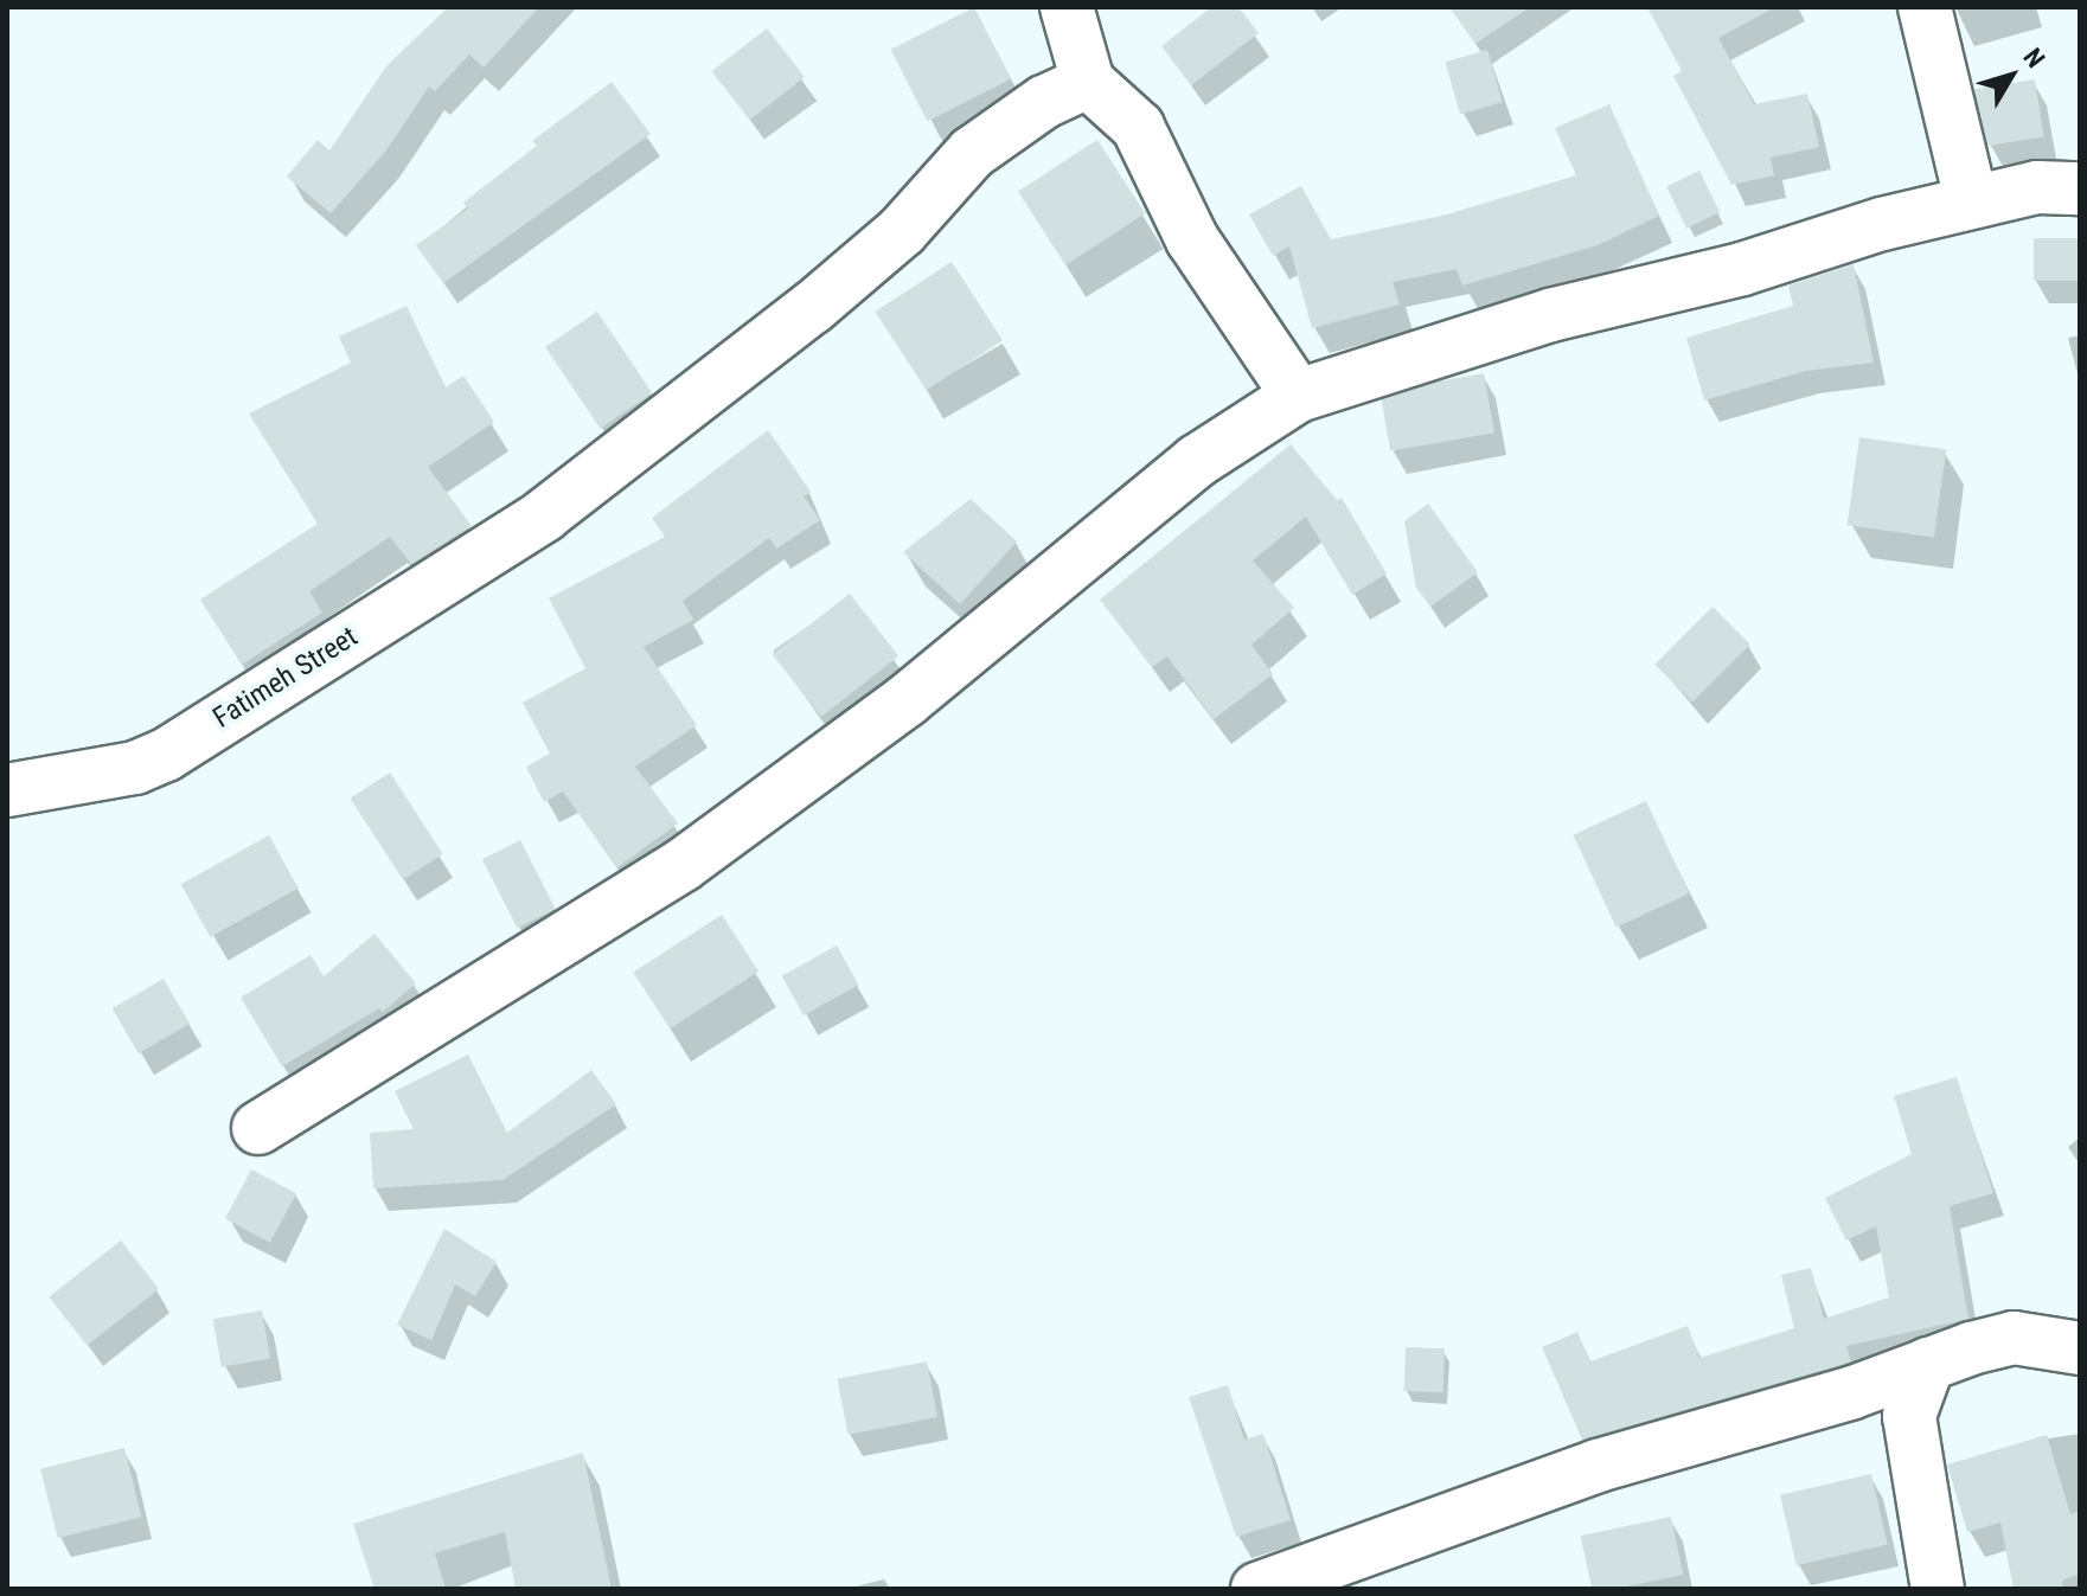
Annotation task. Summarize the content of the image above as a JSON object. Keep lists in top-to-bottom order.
{
  "streets": {
    "street": ["Fatimeh Street"]
  },
  "north": "top right"
}
